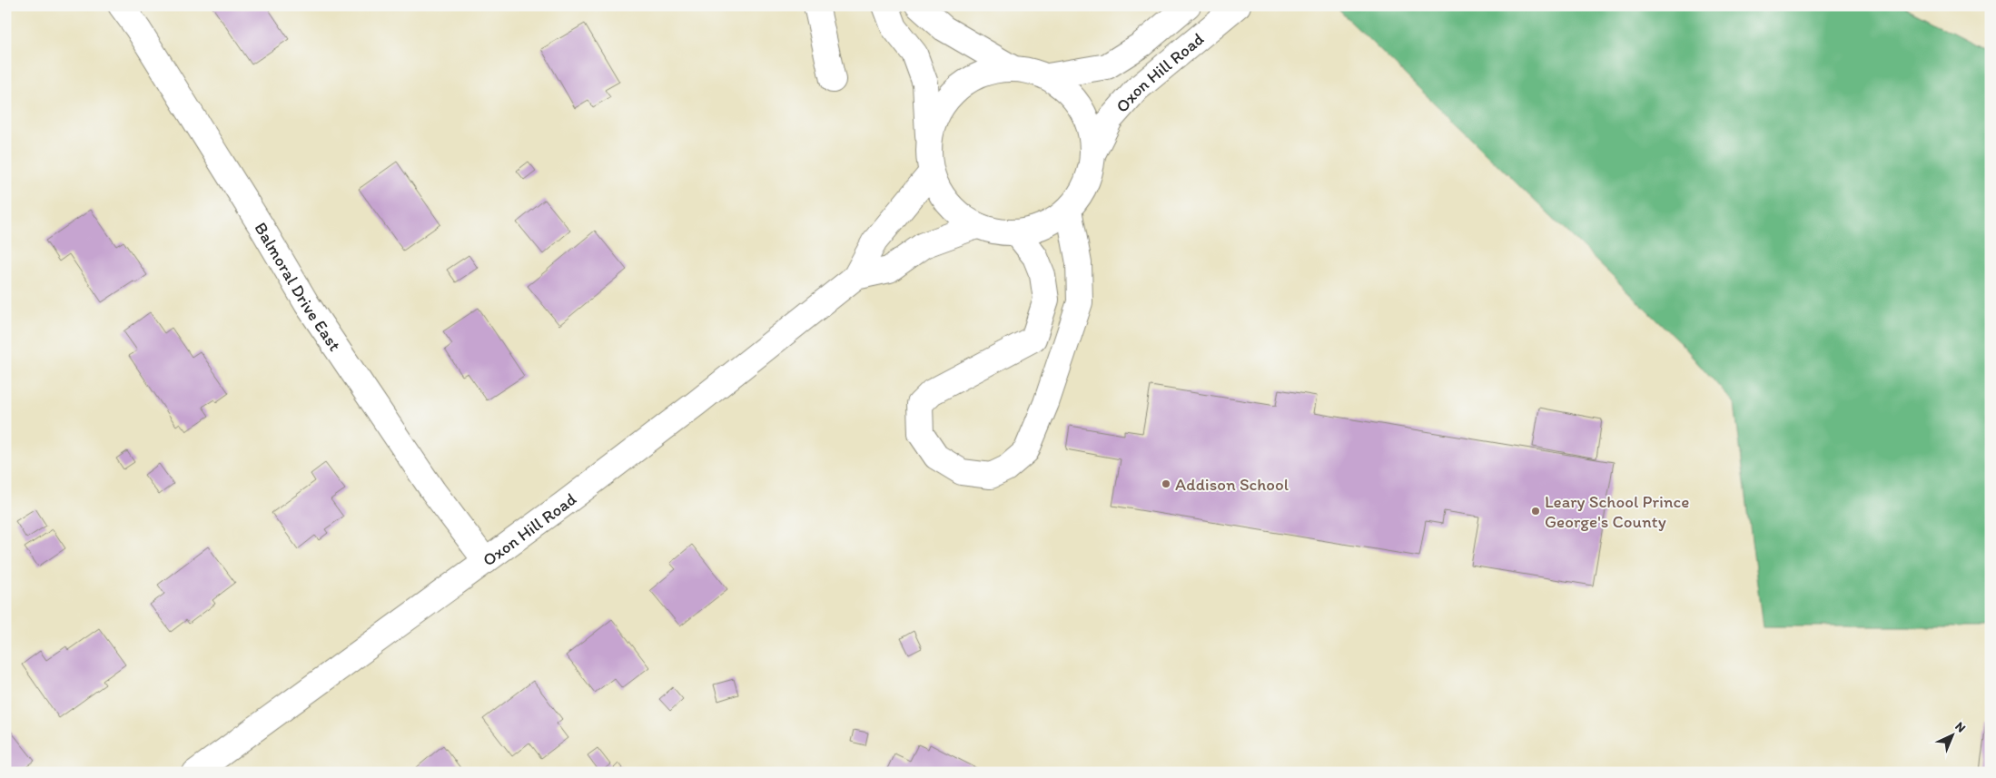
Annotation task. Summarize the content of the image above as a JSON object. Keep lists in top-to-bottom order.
{
  "streets": {
    "main road": ["Oxon Hill Road", "Balmoral Drive East"]
  },
  "crossings": [
    ["Oxon Hill Road", "Balmoral Drive East"]
  ],
  "places": ["Addison School", "Leary School Prince George's County"],
  "north": "top right"
}
